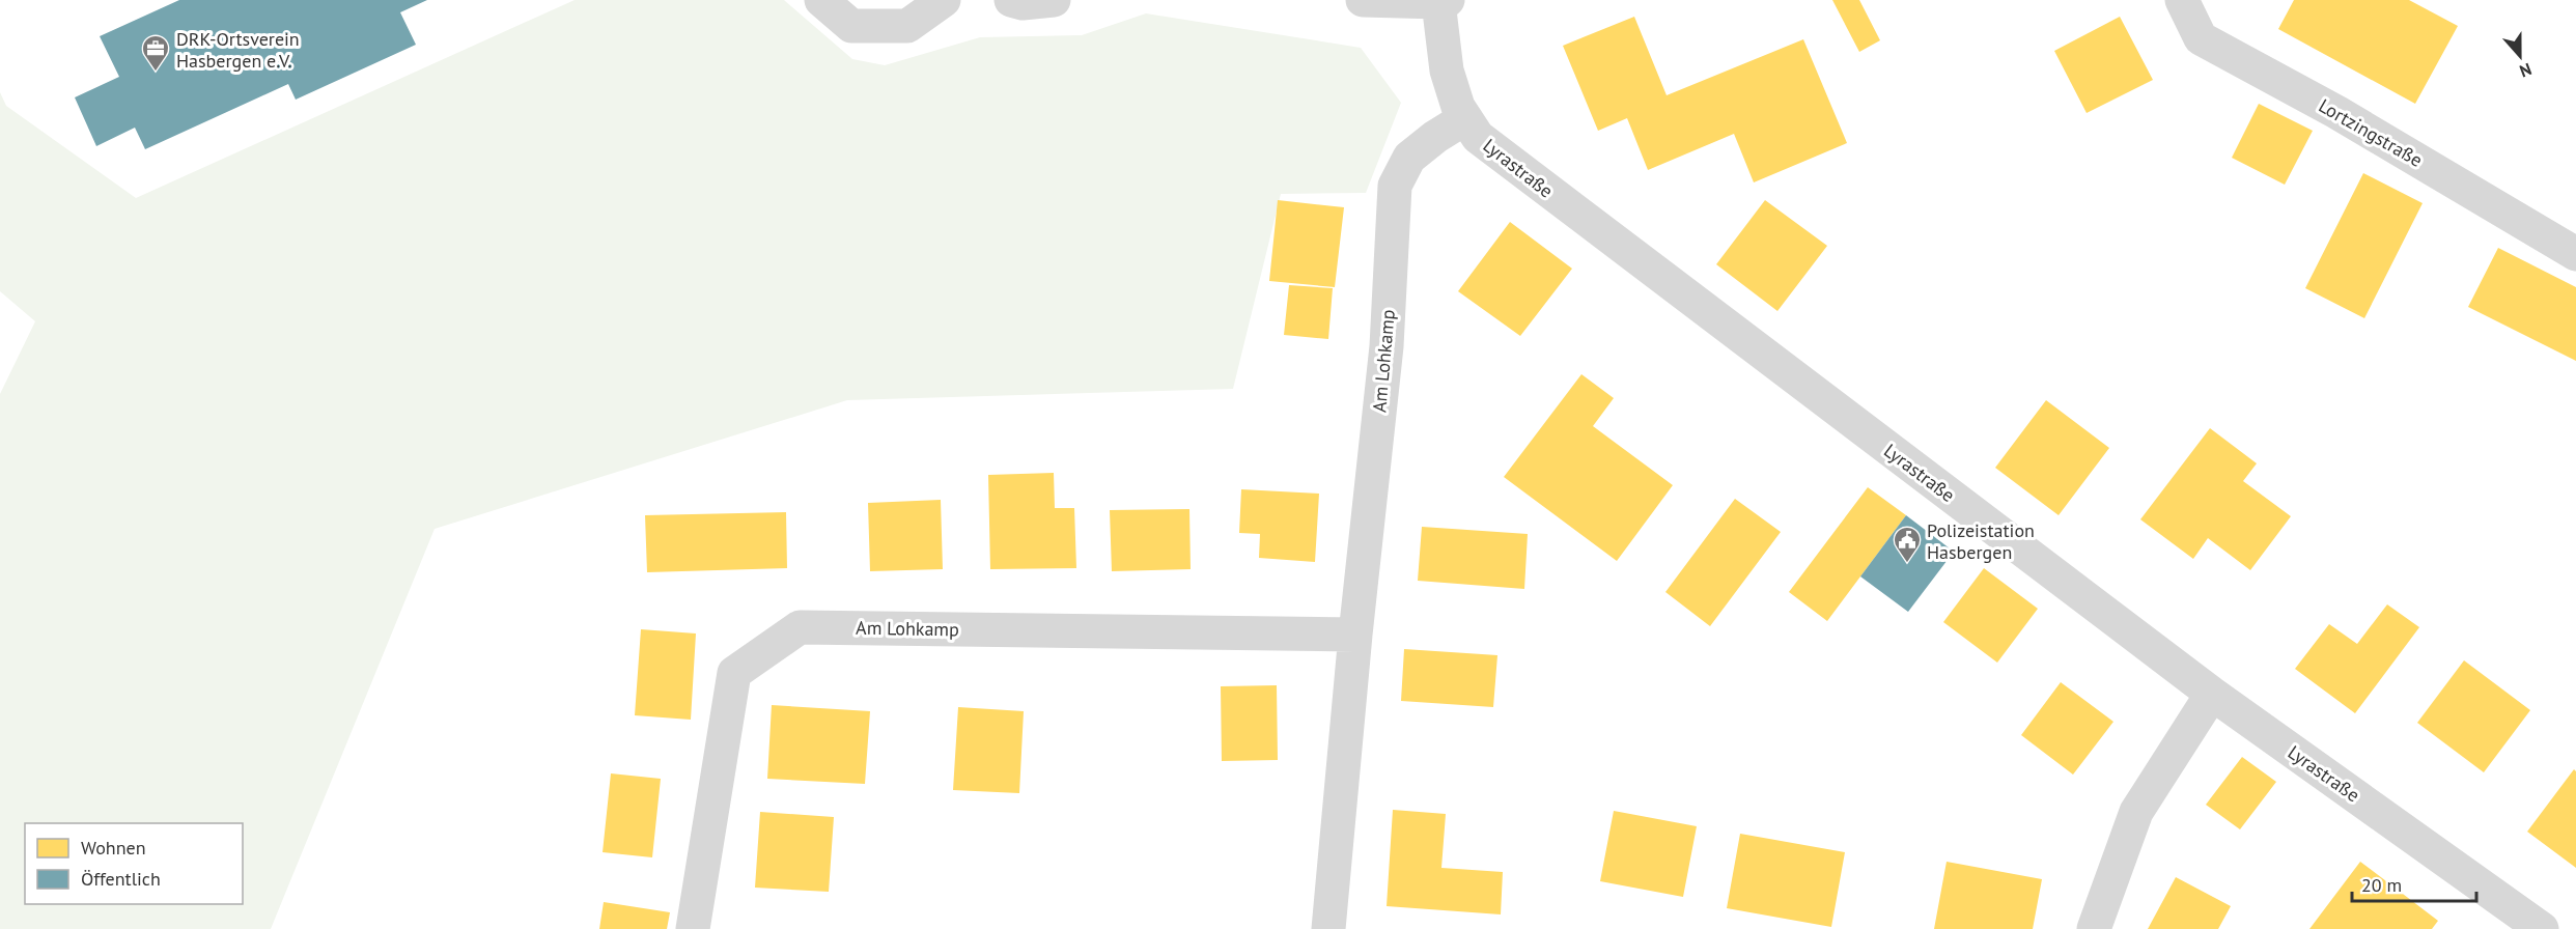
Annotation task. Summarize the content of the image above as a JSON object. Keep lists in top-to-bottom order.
{
  "streets": {
    "street": ["Lortzingstraße", "Lyrastraße", "Am Lohkamp"]
  },
  "crossings": [
    ["Lyrastraße", "Am Lohkamp"]
  ],
  "places": {
    "office": ["DRK-Ortsverein Hasbergen e.V."],
    "public building": ["Polizeistation Hasbergen"]
  },
  "legend": ["Wohnen", "Öffentlich"],
  "scale_bar": "20 m",
  "north": "bottom"
}
